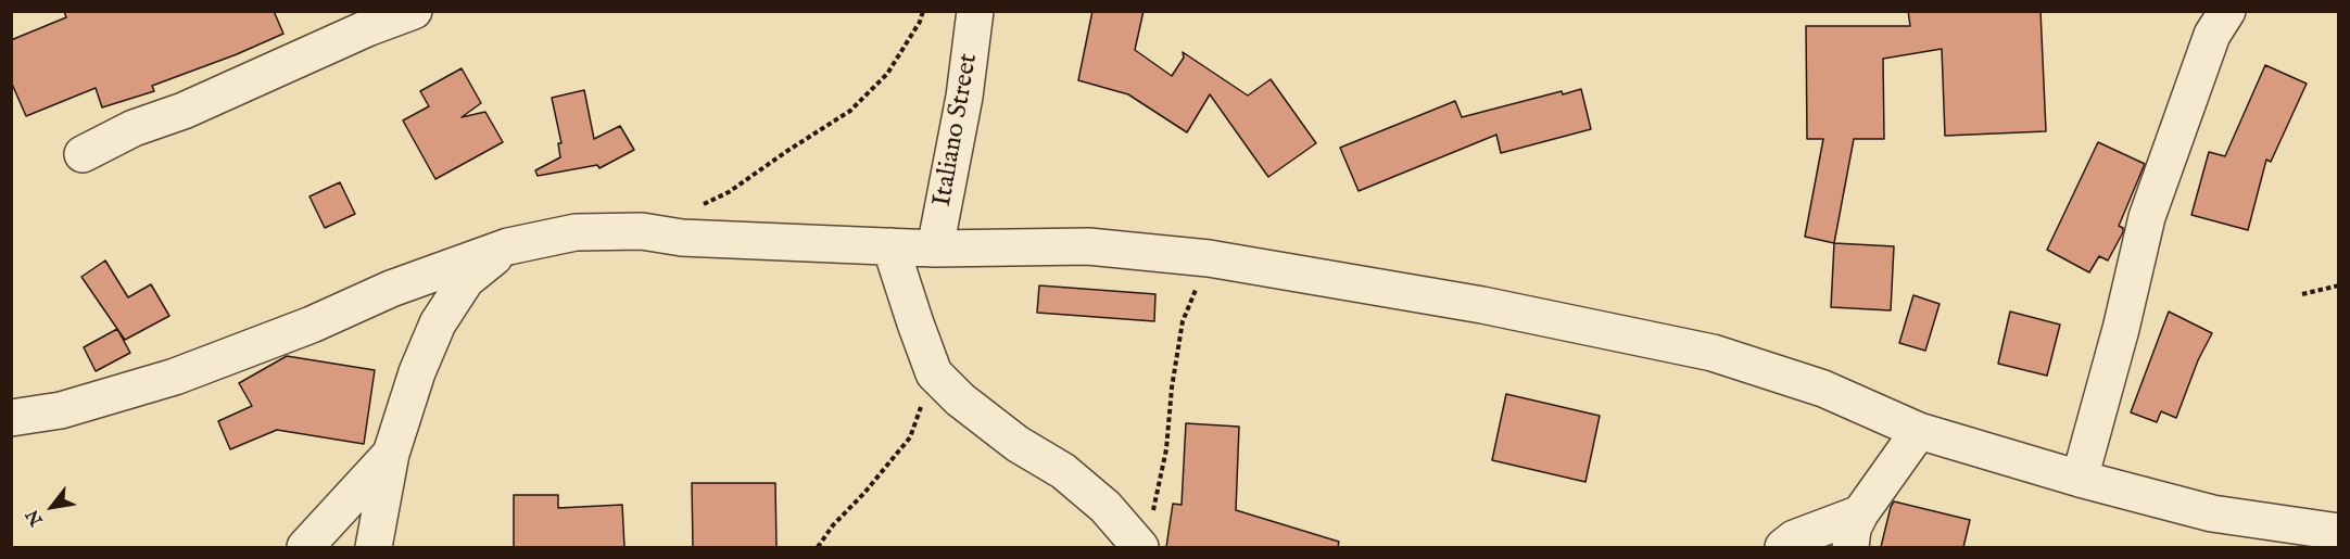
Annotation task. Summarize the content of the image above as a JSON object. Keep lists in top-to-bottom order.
{
  "streets": {
    "street": ["Italiano Street"]
  },
  "north": "bottom left"
}
